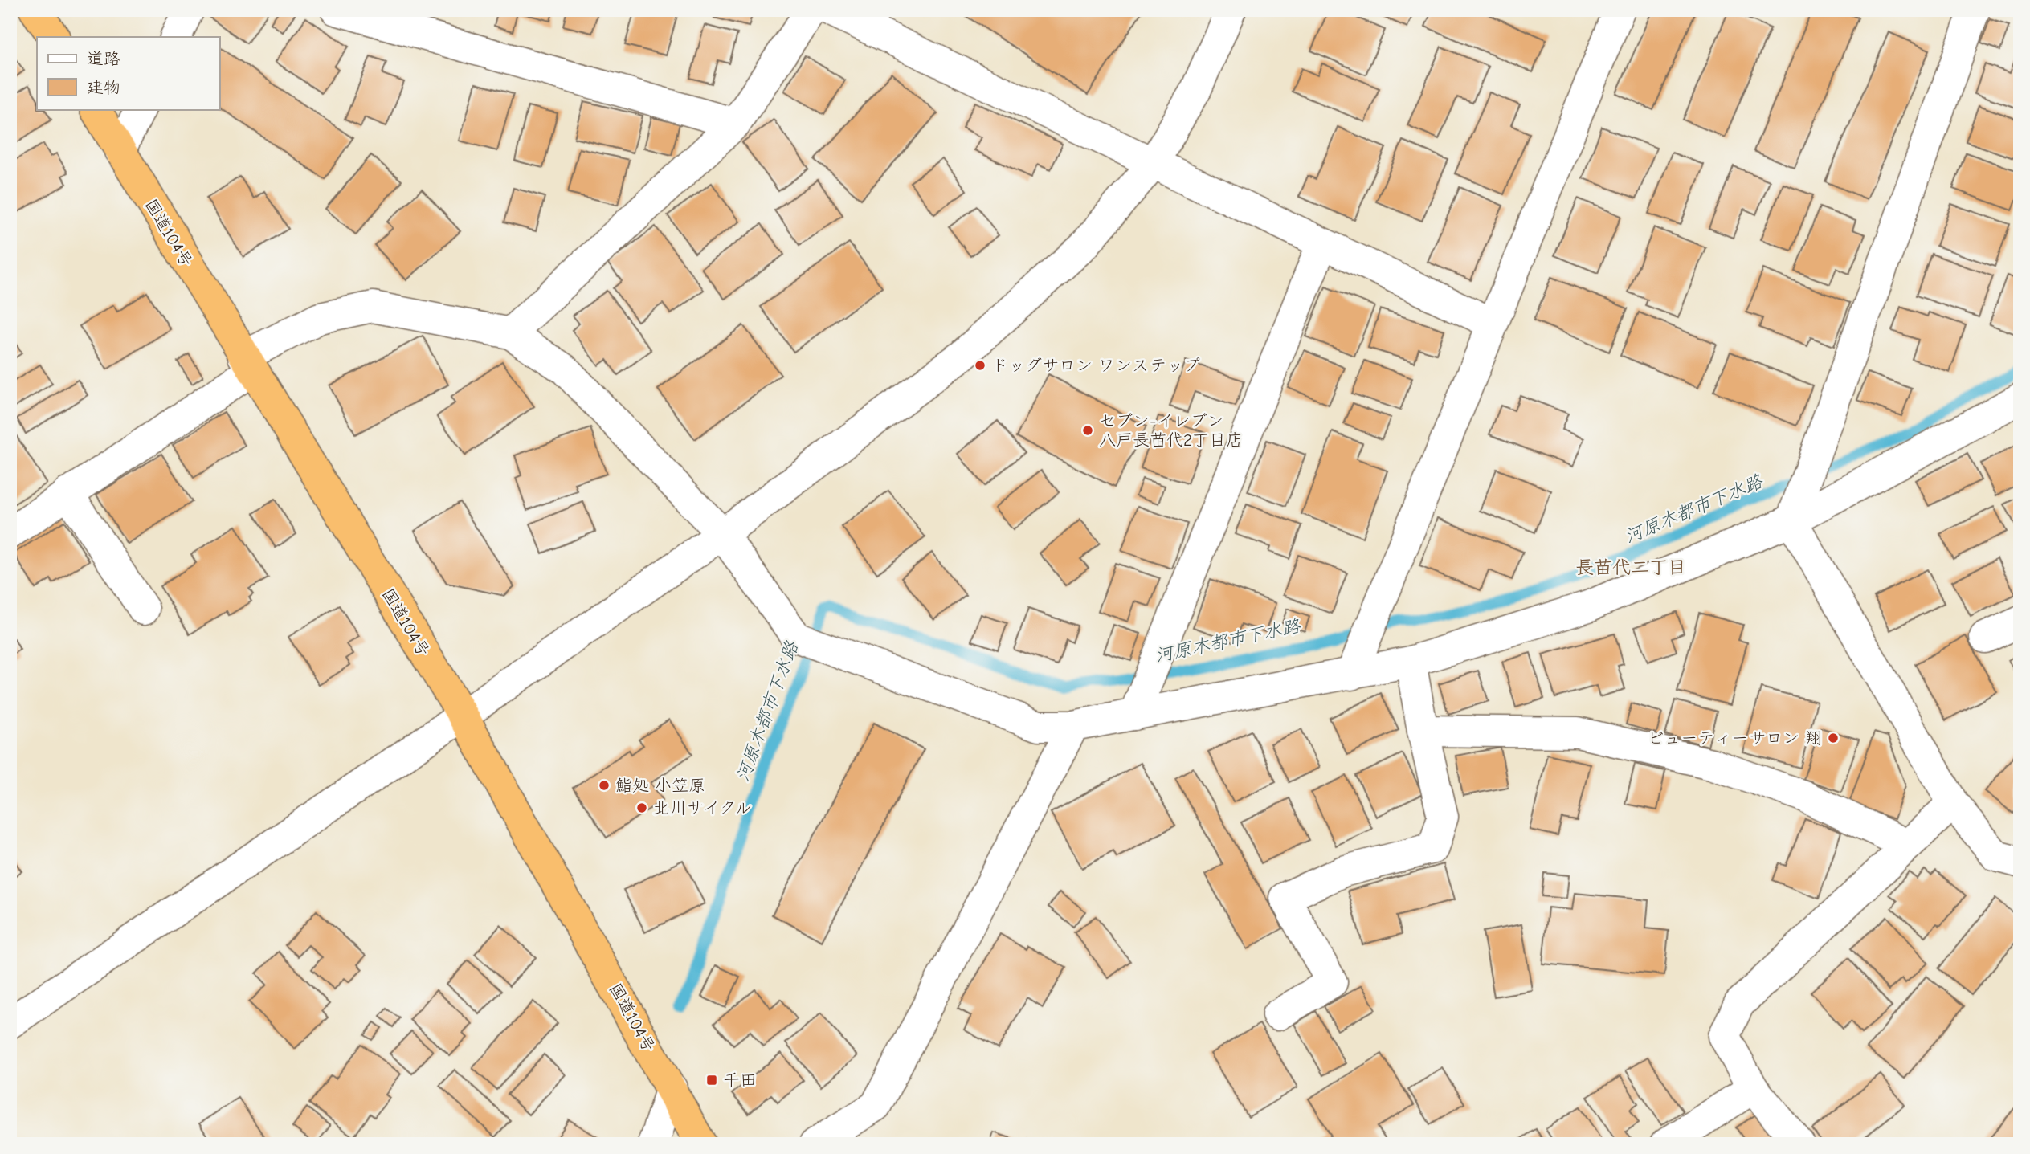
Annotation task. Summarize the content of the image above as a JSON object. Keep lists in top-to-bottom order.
{
  "streets": {
    "highway": ["国道104号"]
  },
  "districts": ["長苗代二丁目"],
  "water": ["河原木都市下水路"],
  "places": {
    "other": [
      "ドッグサロン ワンステップ",
      "セブン-イレブン 八戸長苗代2丁目店",
      "ビューティーサロン 翔",
      "鮨処 小笠原",
      "北川サイクル"
    ],
    "transit": ["千田"]
  },
  "legend": ["道路", "建物"]
}
